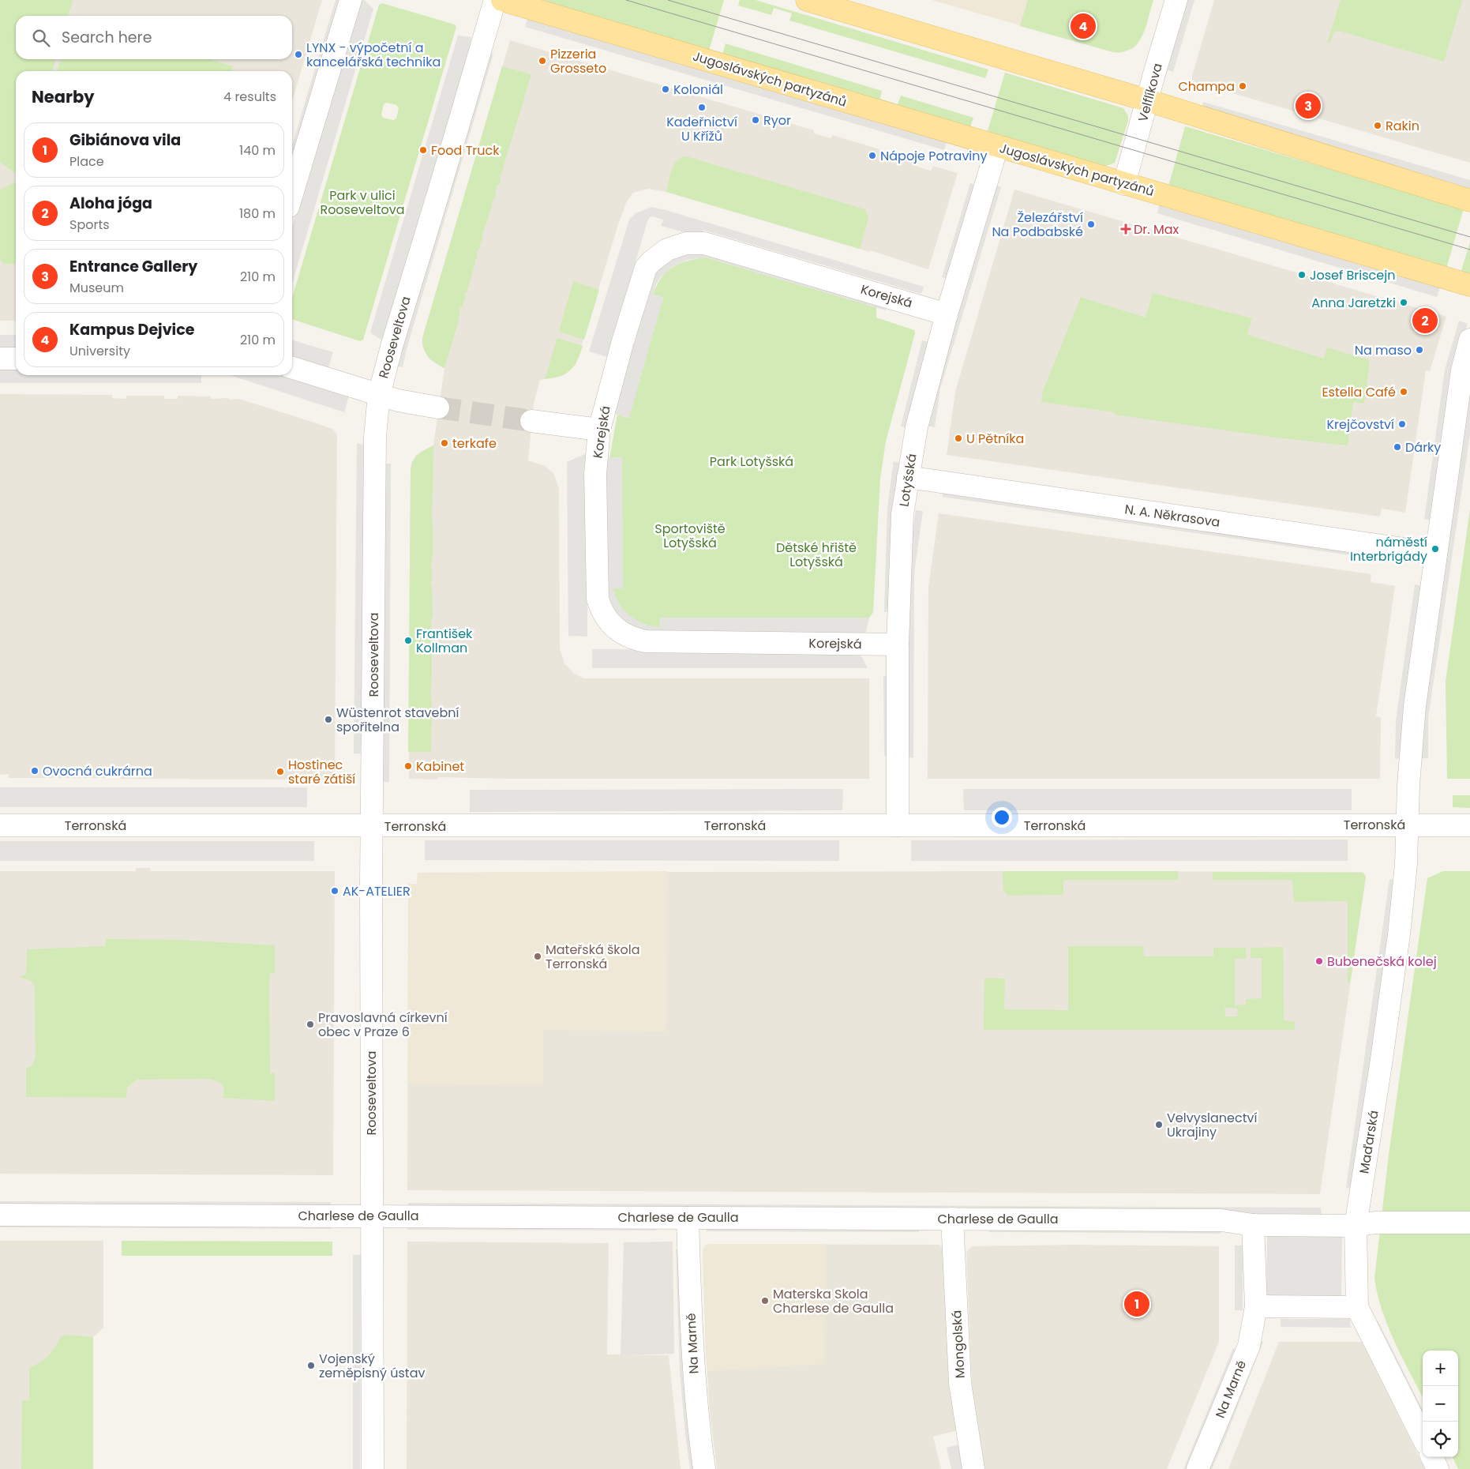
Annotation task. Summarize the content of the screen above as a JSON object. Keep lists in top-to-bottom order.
{
  "streets": {
    "main road": ["Jugoslávských partyzánů"],
    "street": [
      "Velflíkova",
      "Korejská",
      "Rooseveltova",
      "Lotyšská",
      "N. A. Někrasova",
      "Terronská",
      "Maďarská",
      "Charlese de Gaulla",
      "Na Marně",
      "Mongolská"
    ]
  },
  "crossings": [
    ["Jugoslávských partyzánů", "Velflíkova"],
    ["Jugoslávských partyzánů", "Lotyšská"],
    ["Korejská", "Lotyšská"],
    ["Rooseveltova", "Terronská"],
    ["Rooseveltova", "Charlese de Gaulla"],
    ["Lotyšská", "N. A. Někrasova"],
    ["Lotyšská", "Terronská"],
    ["Terronská", "Maďarská"],
    ["Maďarská", "Charlese de Gaulla"],
    ["Charlese de Gaulla", "Na Marně"],
    ["Charlese de Gaulla", "Mongolská"]
  ],
  "parks": [
    "Park v ulici Rooseveltova",
    "Park Lotyšská",
    "Sportoviště Lotyšská",
    "Dětské hřiště Lotyšská"
  ],
  "places": {
    "other": [
      "LYNX - výpočetní a kancelářská technika",
      "Pizzeria Grosseto",
      "Champa",
      "Koloniál",
      "Kadeřnictví U Křížů",
      "Ryor",
      "Rakin",
      "Food Truck",
      "Nápoje Potraviny",
      "Železářství Na Podbabské",
      "Josef Briscejn",
      "Anna Jaretzki",
      "Na maso",
      "Estella Café",
      "Krejčovství",
      "U Pětníka",
      "terkafe",
      "Dárky",
      "náměstí Interbrigády",
      "František Kollman",
      "Wüstenrot stavební spořitelna",
      "Kabinet",
      "Ovocná cukrárna",
      "Hostinec staré zátiší",
      "AK-ATELIER",
      "Mateřská škola Terronská",
      "Bubenečská kolej",
      "Pravoslavná církevní obec v Praze 6",
      "Velvyslanectví Ukrajiny",
      "Materska Skola Charlese de Gaulla",
      "Vojenský zeměpisný ústav"
    ],
    "health": ["Dr. Max"]
  },
  "page": {
    "pins": [
      "4",
      "3",
      "2",
      "1"
    ],
    "search": "Search here",
    "heading": ["Nearby", "4 results"],
    "list": [
      {
        "mark": "1",
        "name": "Gibiánova vila",
        "note": "Place",
        "value": "140 m"
      },
      {
        "mark": "2",
        "name": "Aloha jóga",
        "note": "Sports",
        "value": "180 m"
      },
      {
        "mark": "3",
        "name": "Entrance Gallery",
        "note": "Museum",
        "value": "210 m"
      },
      {
        "mark": "4",
        "name": "Kampus Dejvice",
        "note": "University",
        "value": "210 m"
      }
    ],
    "map_buttons": ["+", "−"]
  }
}
